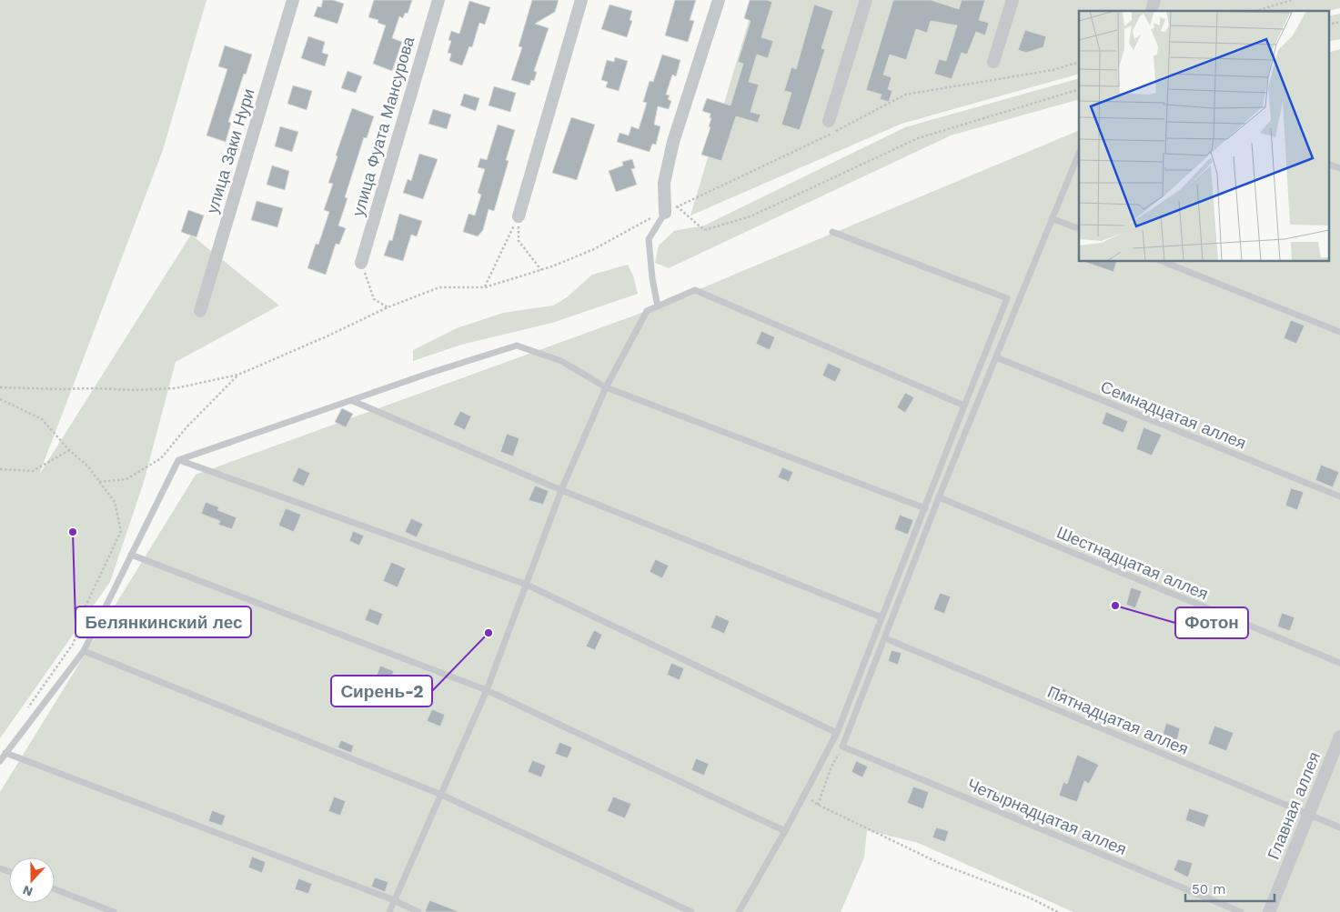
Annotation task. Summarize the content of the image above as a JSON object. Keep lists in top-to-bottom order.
{
  "streets": {
    "street": ["улица Фуата Мансурова", "улица Заки Нури", "Главная аллея"],
    "lane": [
      "Семнадцатая аллея",
      "Шестнадцатая аллея",
      "Пятнадцатая аллея",
      "Четырнадцатая аллея"
    ]
  },
  "crossings": [
    ["Пятнадцатая аллея", "Главная аллея"]
  ],
  "places": ["Белянкинский лес", "Фотон", "Сирень-2"],
  "scale_bar": "50 m",
  "north": "bottom"
}
